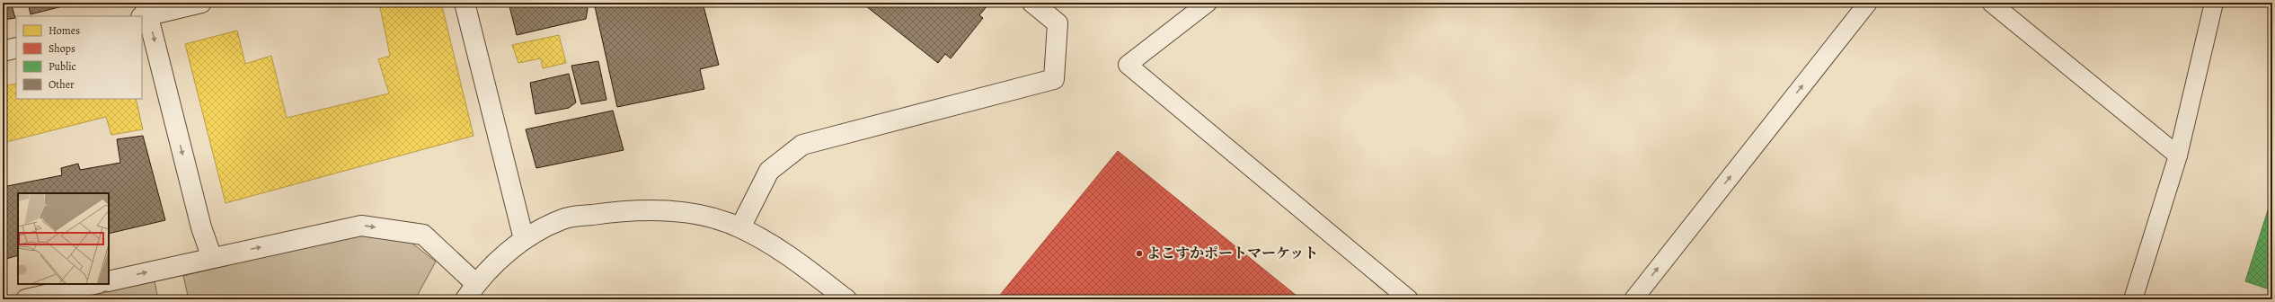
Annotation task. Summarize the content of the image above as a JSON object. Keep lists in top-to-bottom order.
{
  "places": ["よこすかポートマーケット"],
  "legend": [
    "Homes",
    "Shops",
    "Public",
    "Other"
  ]
}
